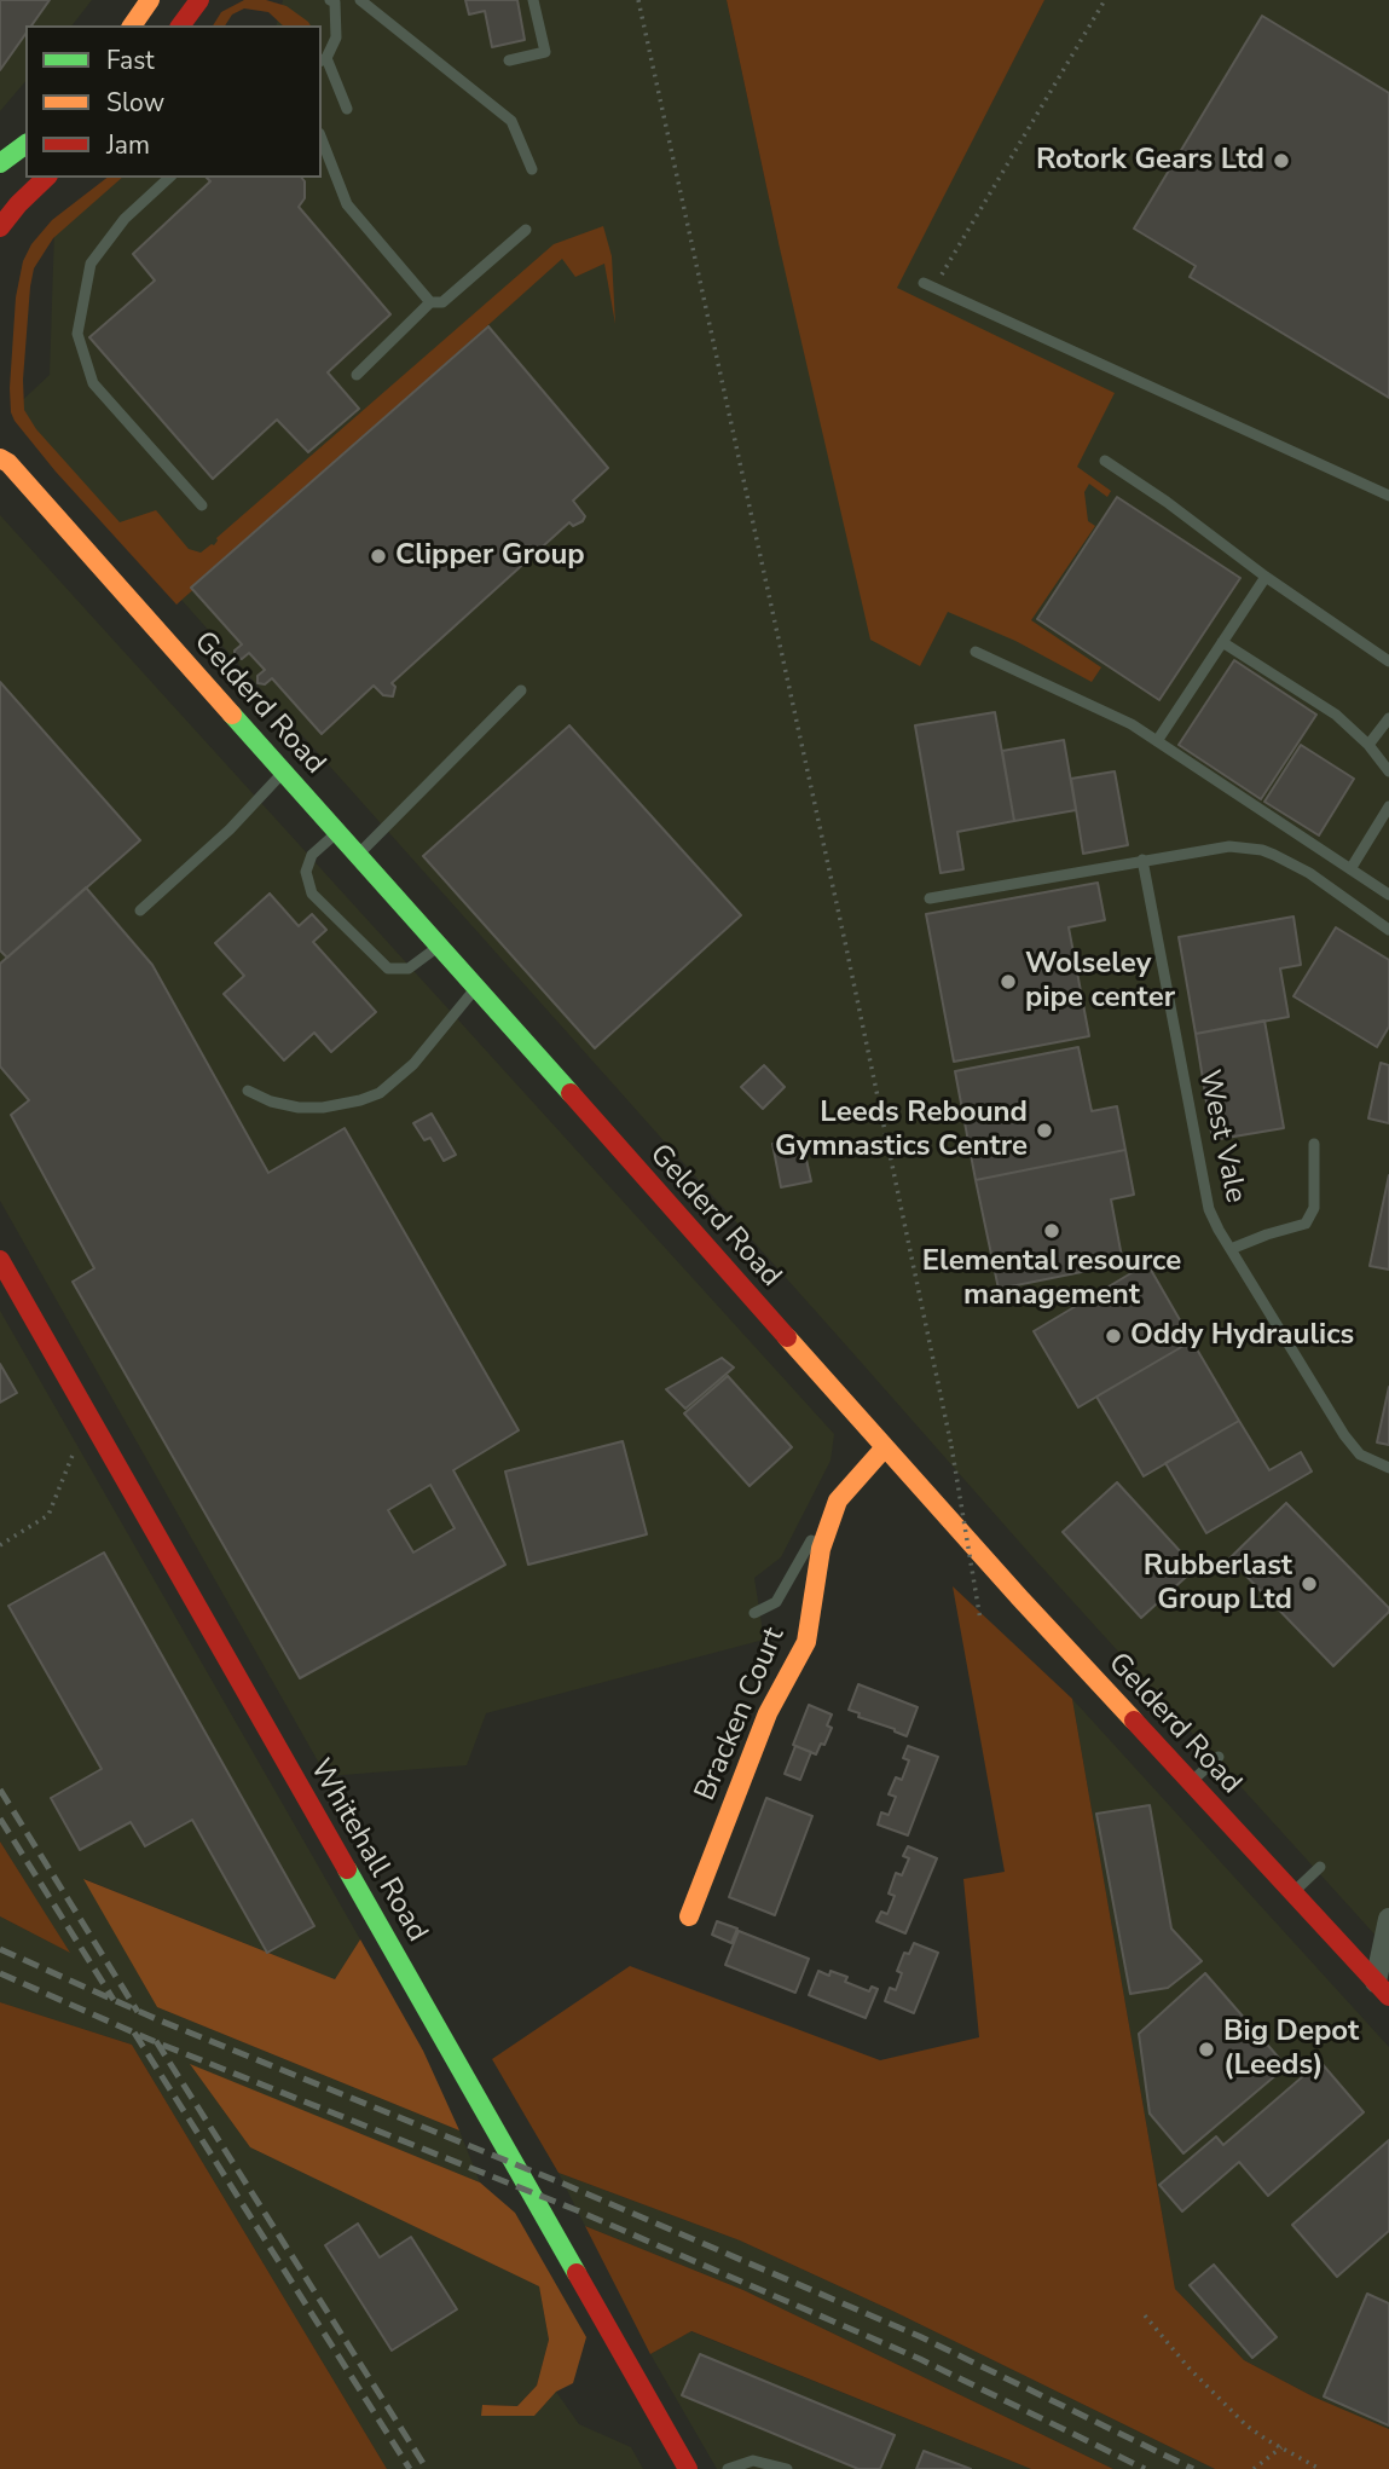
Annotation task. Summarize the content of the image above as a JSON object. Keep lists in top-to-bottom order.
{
  "streets": {
    "main road": ["Gelderd Road", "Bracken Court", "Whitehall Road"],
    "lane": ["West Vale"]
  },
  "crossings": [
    ["Gelderd Road", "Bracken Court"]
  ],
  "places": [
    "Rotork Gears Ltd",
    "Clipper Group",
    "Wolseley pipe center",
    "Leeds Rebound Gymnastics Centre",
    "Elemental resource management",
    "Oddy Hydraulics",
    "Rubberlast Group Ltd",
    "Big Depot (Leeds)"
  ],
  "legend": ["Fast", "Slow", "Jam"]
}
